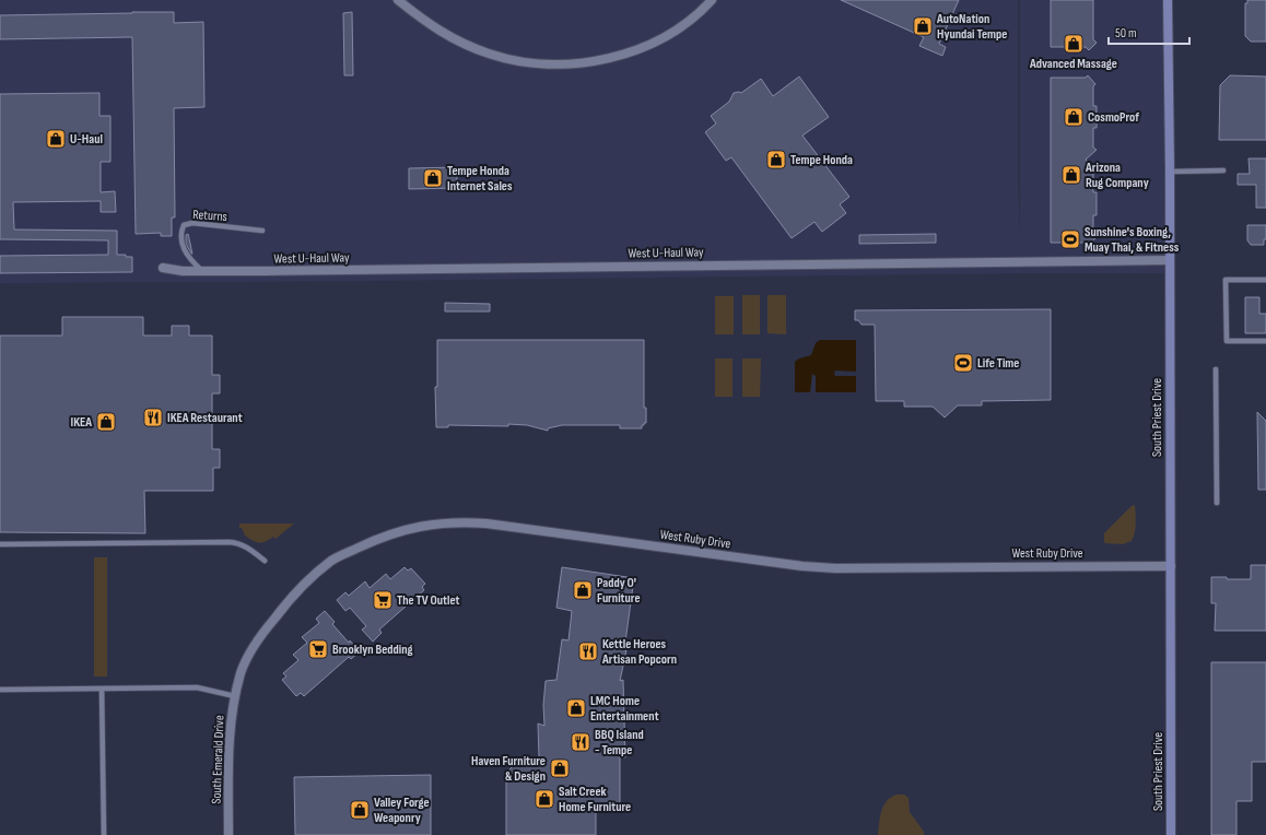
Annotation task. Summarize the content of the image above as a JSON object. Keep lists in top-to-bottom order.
{
  "streets": {
    "main road": ["South Priest Drive"],
    "street": ["West U-Haul Way", "West Ruby Drive", "South Emerald Drive"],
    "lane": ["Returns"]
  },
  "crossings": [
    ["Returns", "West U-Haul Way"],
    ["West U-Haul Way", "South Priest Drive"],
    ["South Priest Drive", "West Ruby Drive"],
    ["West Ruby Drive", "South Emerald Drive"]
  ],
  "places": {
    "shop": [
      "AutoNation Hyundai Tempe",
      "Advanced Massage",
      "CosmoProf",
      "U-Haul",
      "Tempe Honda",
      "Arizona Rug Company",
      "Tempe Honda Internet Sales",
      "IKEA",
      "Paddy O' Furniture",
      "LMC Home Entertainment",
      "Haven Furniture & Design",
      "Salt Creek Home Furniture",
      "Valley Forge Weaponry"
    ],
    "sports": ["Sunshine's Boxing, Muay Thai, & Fitness", "Life Time"],
    "restaurant": ["IKEA Restaurant", "Kettle Heroes Artisan Popcorn", "BBQ Island - Tempe"],
    "supermarket": ["The TV Outlet", "Brooklyn Bedding"]
  },
  "scale_bar": "50 m"
}
